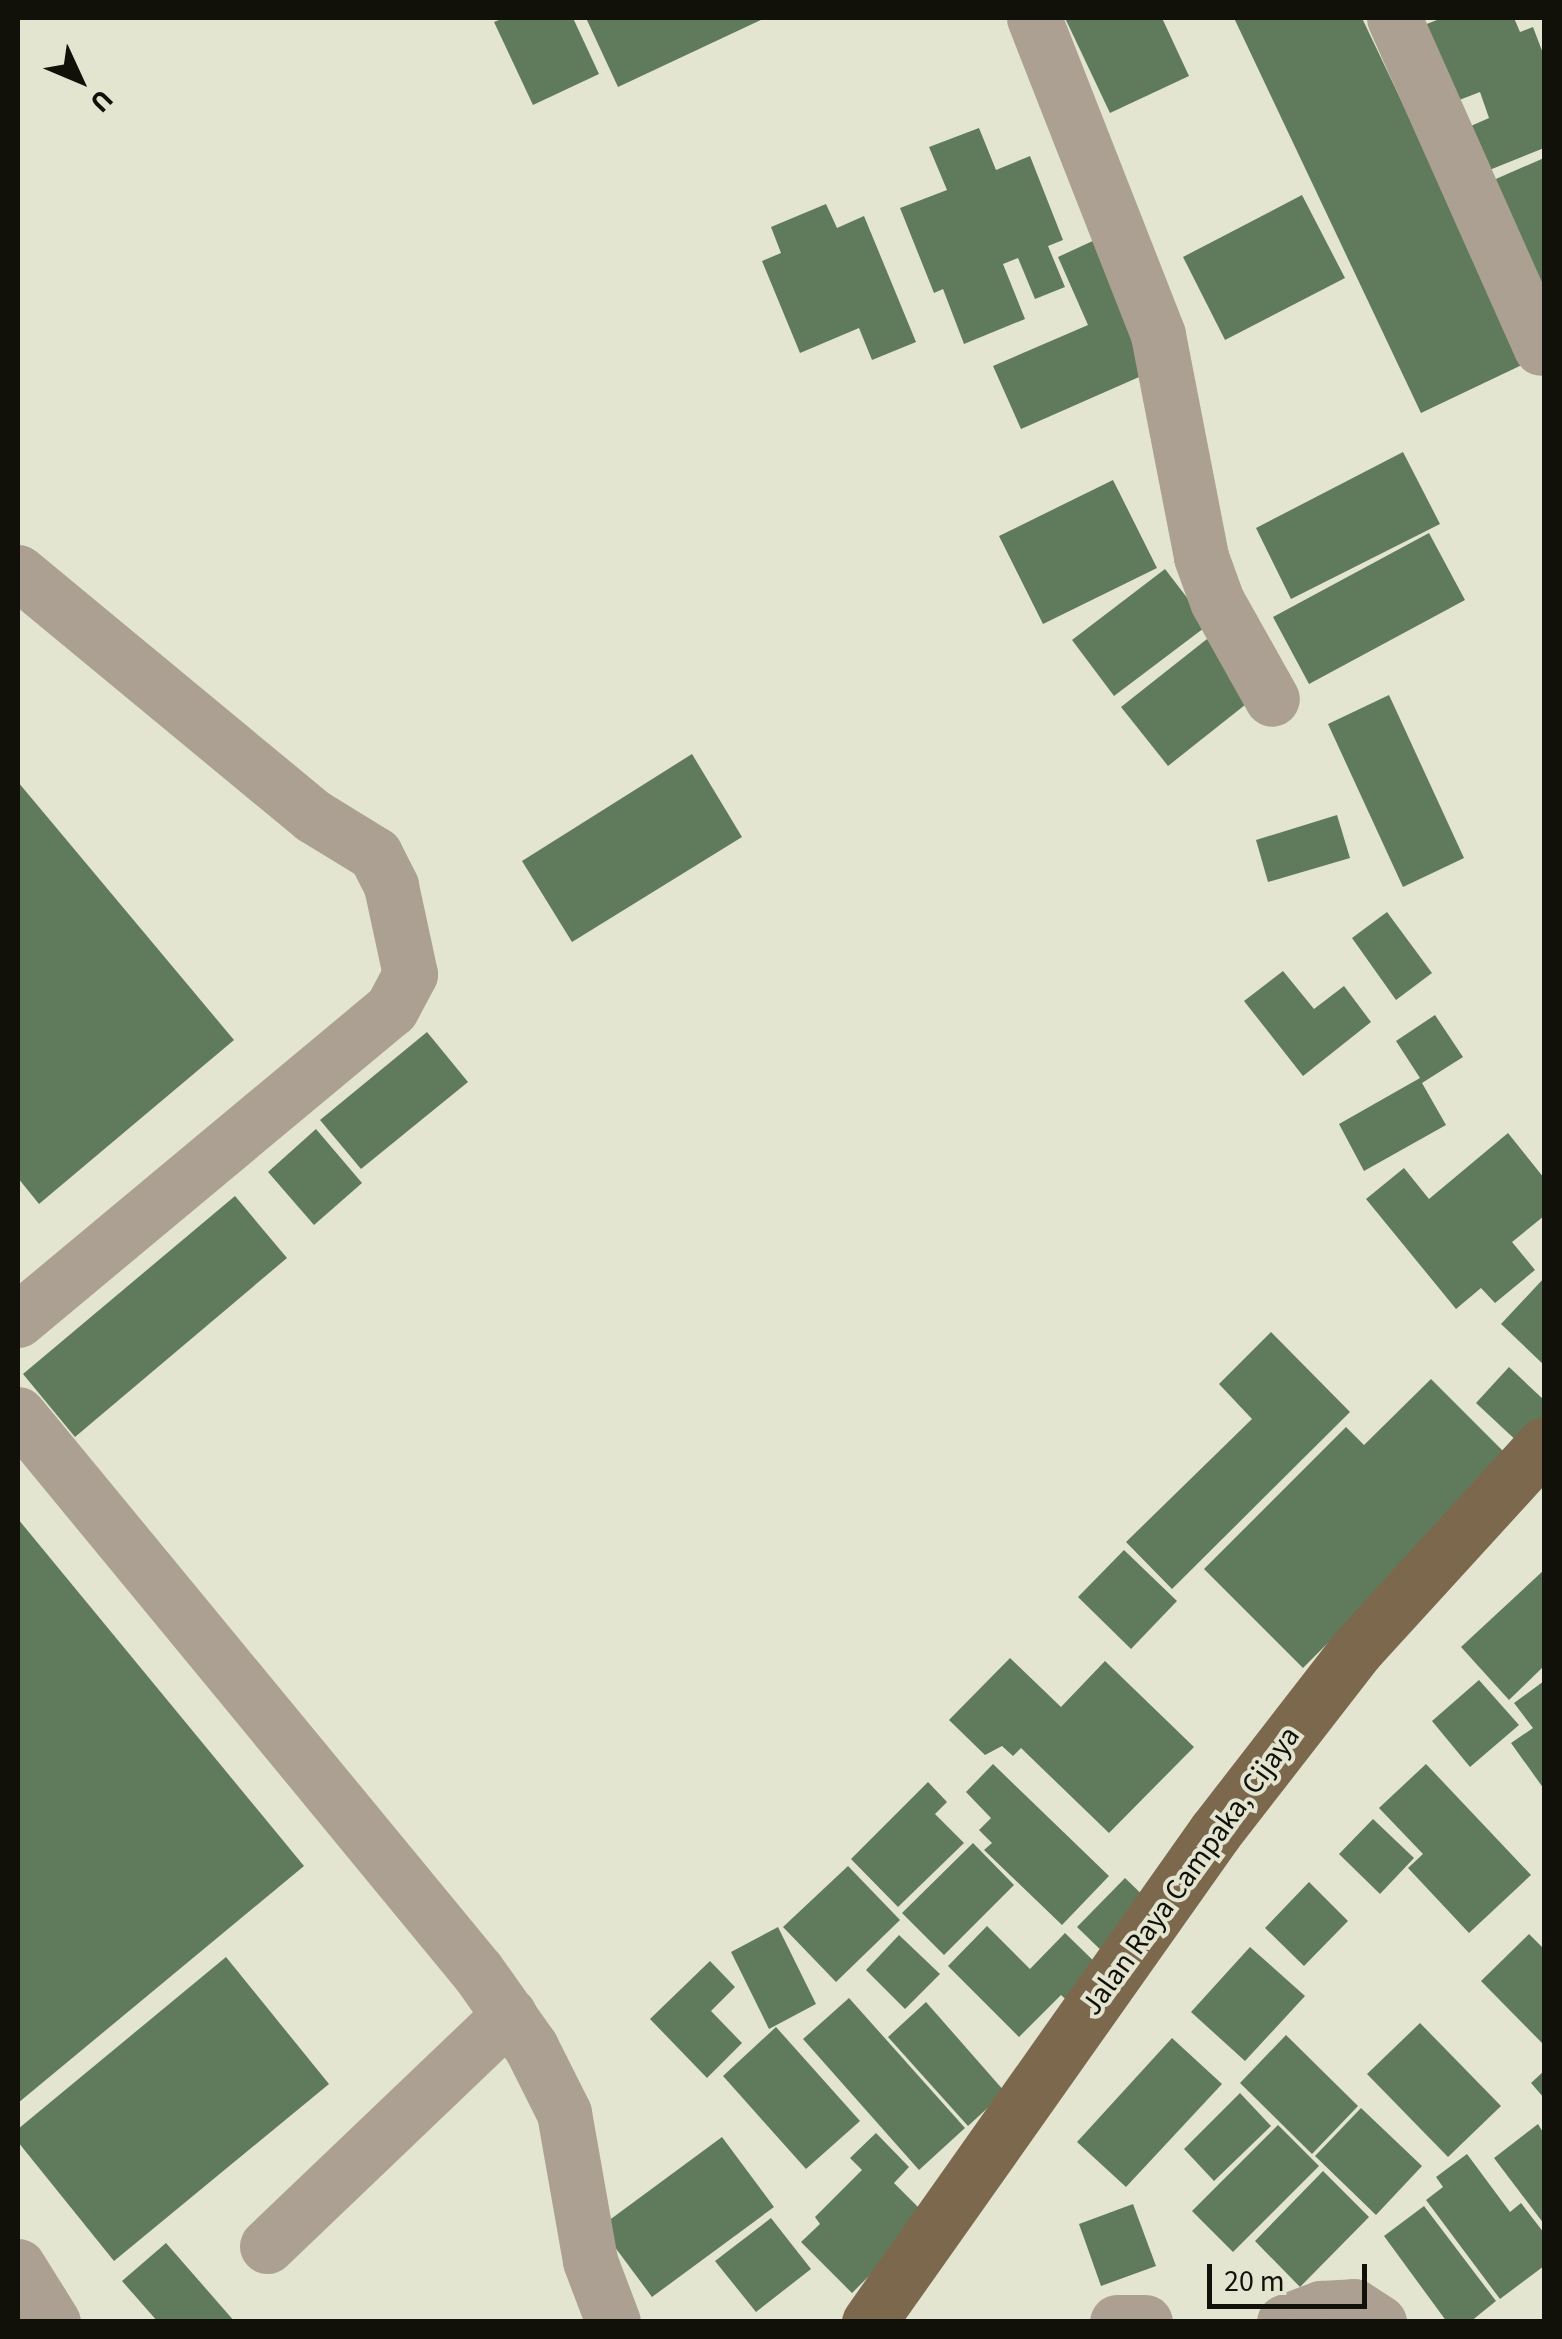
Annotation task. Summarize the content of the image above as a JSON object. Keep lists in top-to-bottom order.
{
  "streets": {
    "main road": ["Jalan Raya Campaka, Cijaya"]
  },
  "scale_bar": "20 m",
  "north": "bottom right"
}
